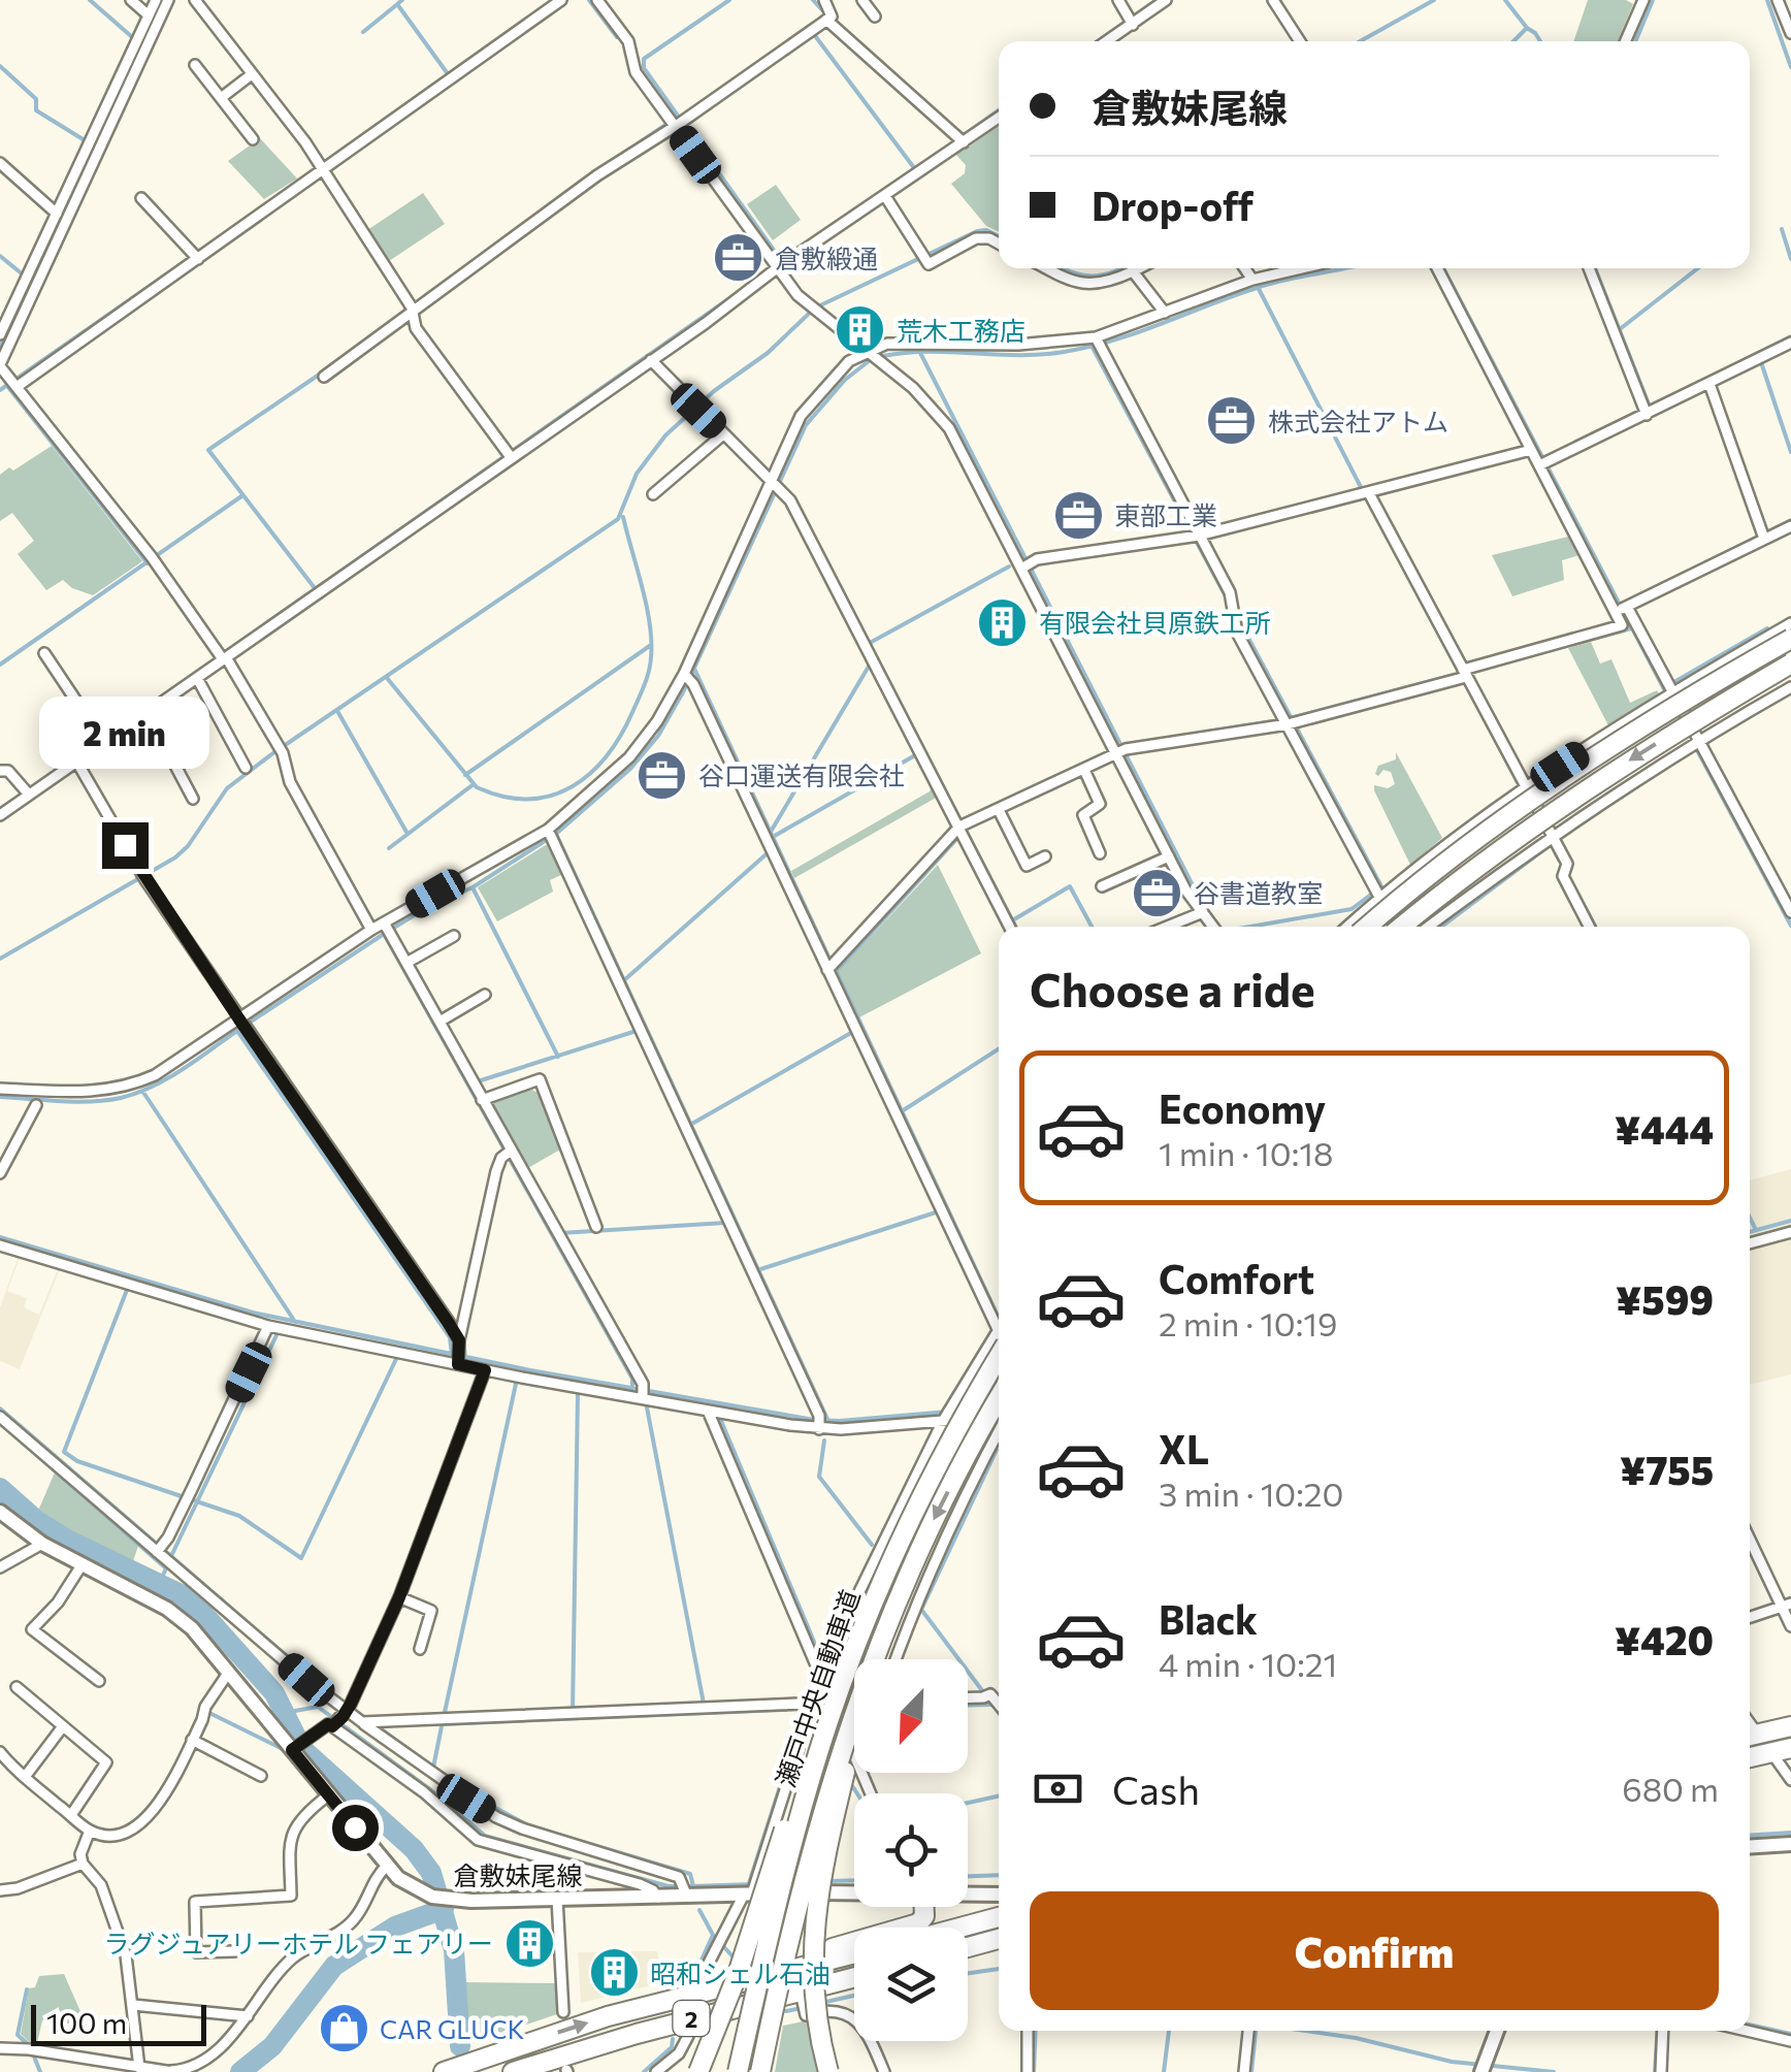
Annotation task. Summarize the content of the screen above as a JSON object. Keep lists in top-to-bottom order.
{
  "streets": {
    "highway": ["瀬戸中央自動車道", "2"],
    "main road": ["倉敷妹尾線"]
  },
  "places": {
    "office": [
      "倉敷緞通",
      "株式会社アトム",
      "東部工業",
      "谷口運送有限会社",
      "谷書道教室"
    ],
    "building": [
      "荒木工務店",
      "有限会社貝原鉄工所",
      "ラグジュアリーホテル フェアリー",
      "昭和シェル石油"
    ],
    "shop": ["CAR GLUCK"]
  },
  "scale_bar": "100 m",
  "north": "bottom left",
  "page": {
    "banner": ["倉敷妹尾線", "Drop-off"],
    "bubble": "2 min",
    "heading": "Choose a ride",
    "list": [
      {
        "name": "Economy",
        "note": "1 min · 10:18",
        "value": "¥444"
      },
      {
        "name": "Comfort",
        "note": "2 min · 10:19",
        "value": "¥599"
      },
      {
        "name": "XL",
        "note": "3 min · 10:20",
        "value": "¥755"
      },
      {
        "name": "Black",
        "note": "4 min · 10:21",
        "value": "¥420"
      }
    ],
    "pay": ["Cash", "680 m"],
    "buttons": "Confirm",
    "scale": "100 m"
  }
}
